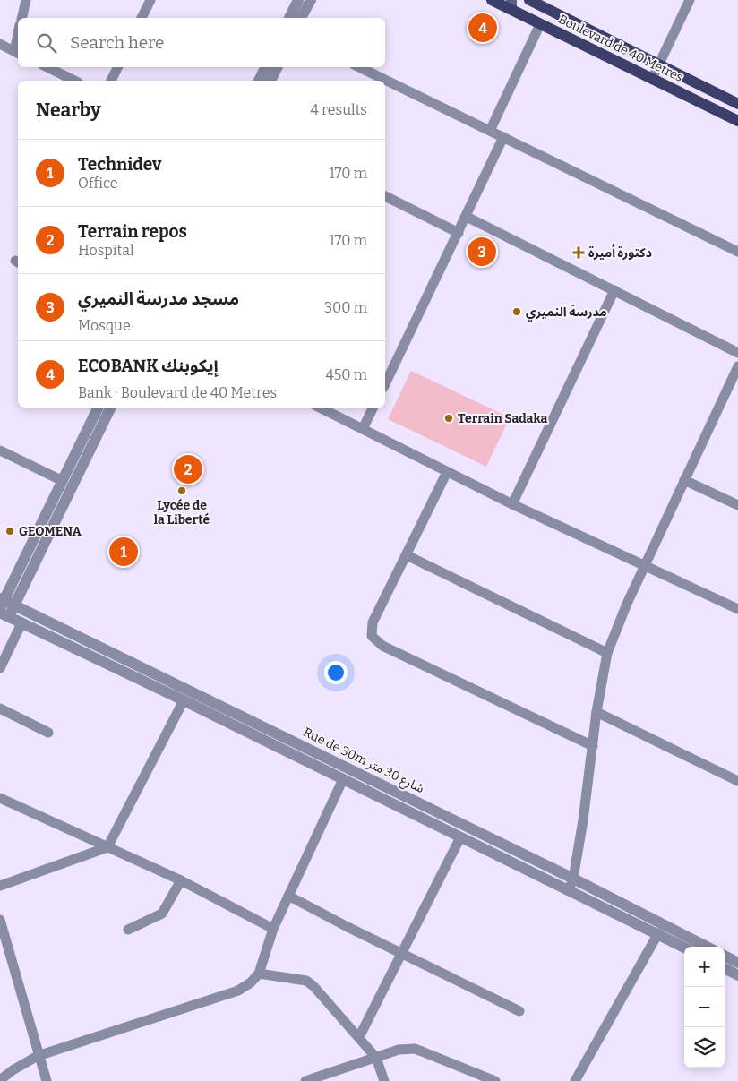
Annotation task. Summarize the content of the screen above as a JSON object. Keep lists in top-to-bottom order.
{
  "streets": {
    "main road": ["Boulevard de 40 Metres"],
    "street": ["Rue de 30m شارع 30 متر"]
  },
  "places": {
    "health": ["دكتورة أميرة"],
    "other": [
      "مدرسة النميري",
      "Terrain Sadaka",
      "Lycée de la Liberté",
      "GEOMENA"
    ]
  },
  "page": {
    "pins": [
      "4",
      "3",
      "2",
      "1"
    ],
    "search": "Search here",
    "heading": ["Nearby", "4 results"],
    "list": [
      {
        "mark": "1",
        "name": "Technidev",
        "note": "Office",
        "value": "170 m"
      },
      {
        "mark": "2",
        "name": "Terrain repos",
        "note": "Hospital",
        "value": "170 m"
      },
      {
        "mark": "3",
        "name": "مسجد مدرسة النميري",
        "note": "Mosque",
        "value": "300 m"
      },
      {
        "mark": "4",
        "name": "ECOBANK إيكوبنك",
        "note": "Bank · Boulevard de 40 Metres",
        "value": "450 m"
      }
    ],
    "map_buttons": ["+", "−"]
  }
}
